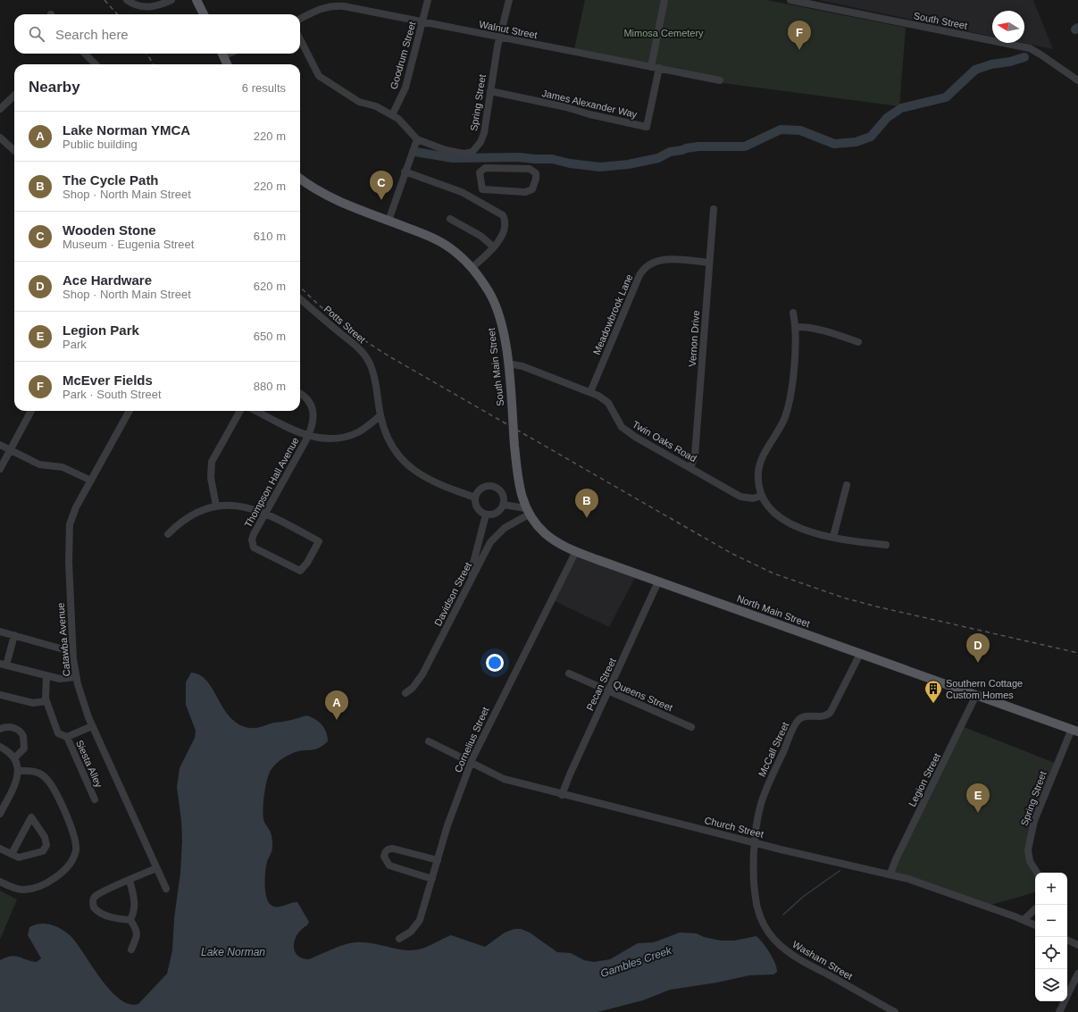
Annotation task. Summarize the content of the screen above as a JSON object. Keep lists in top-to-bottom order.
{
  "streets": {
    "main road": ["South Main Street", "North Main Street"],
    "street": [
      "South Street",
      "Walnut Street",
      "Goodrum Street",
      "Spring Street",
      "James Alexander Way",
      "Meadowbrook Lane",
      "Potts Street",
      "Vernon Drive",
      "Twin Oaks Road",
      "Thompson Hall Avenue",
      "Davidson Street",
      "Catawba Avenue",
      "Pecan Street",
      "Queens Street",
      "Cornelius Street",
      "McCall Street",
      "Siesta Alley",
      "Legion Street",
      "Church Street",
      "Washam Street"
    ]
  },
  "crossings": [
    ["Walnut Street", "Goodrum Street"],
    ["Walnut Street", "Spring Street"],
    ["Walnut Street", "James Alexander Way"],
    ["Goodrum Street", "Spring Street"],
    ["Spring Street", "James Alexander Way"],
    ["Spring Street", "North Main Street"],
    ["Meadowbrook Lane", "Vernon Drive"],
    ["Meadowbrook Lane", "Twin Oaks Road"],
    ["Vernon Drive", "Twin Oaks Road"],
    ["South Main Street", "Twin Oaks Road"],
    ["South Main Street", "North Main Street"],
    ["Davidson Street", "North Main Street"],
    ["North Main Street", "Pecan Street"],
    ["North Main Street", "Cornelius Street"],
    ["North Main Street", "McCall Street"],
    ["North Main Street", "Legion Street"],
    ["Pecan Street", "Queens Street"],
    ["Pecan Street", "Church Street"],
    ["Cornelius Street", "Church Street"],
    ["McCall Street", "Church Street"],
    ["McCall Street", "Washam Street"],
    ["Legion Street", "Church Street"],
    ["Church Street", "Washam Street"]
  ],
  "water": ["Lake Norman", "Gambles Creek"],
  "parks": ["Mimosa Cemetery"],
  "places": {
    "building": ["Southern Cottage Custom Homes"]
  },
  "north": "left",
  "page": {
    "search": "Search here",
    "pins": [
      "F",
      "C",
      "B",
      "D",
      "A",
      "E"
    ],
    "heading": ["Nearby", "6 results"],
    "list": [
      {
        "mark": "A",
        "name": "Lake Norman YMCA",
        "note": "Public building",
        "value": "220 m"
      },
      {
        "mark": "B",
        "name": "The Cycle Path",
        "note": "Shop · North Main Street",
        "value": "220 m"
      },
      {
        "mark": "C",
        "name": "Wooden Stone",
        "note": "Museum · Eugenia Street",
        "value": "610 m"
      },
      {
        "mark": "D",
        "name": "Ace Hardware",
        "note": "Shop · North Main Street",
        "value": "620 m"
      },
      {
        "mark": "E",
        "name": "Legion Park",
        "note": "Park",
        "value": "650 m"
      },
      {
        "mark": "F",
        "name": "McEver Fields",
        "note": "Park · South Street",
        "value": "880 m"
      }
    ],
    "map_buttons": ["+", "−"]
  }
}
